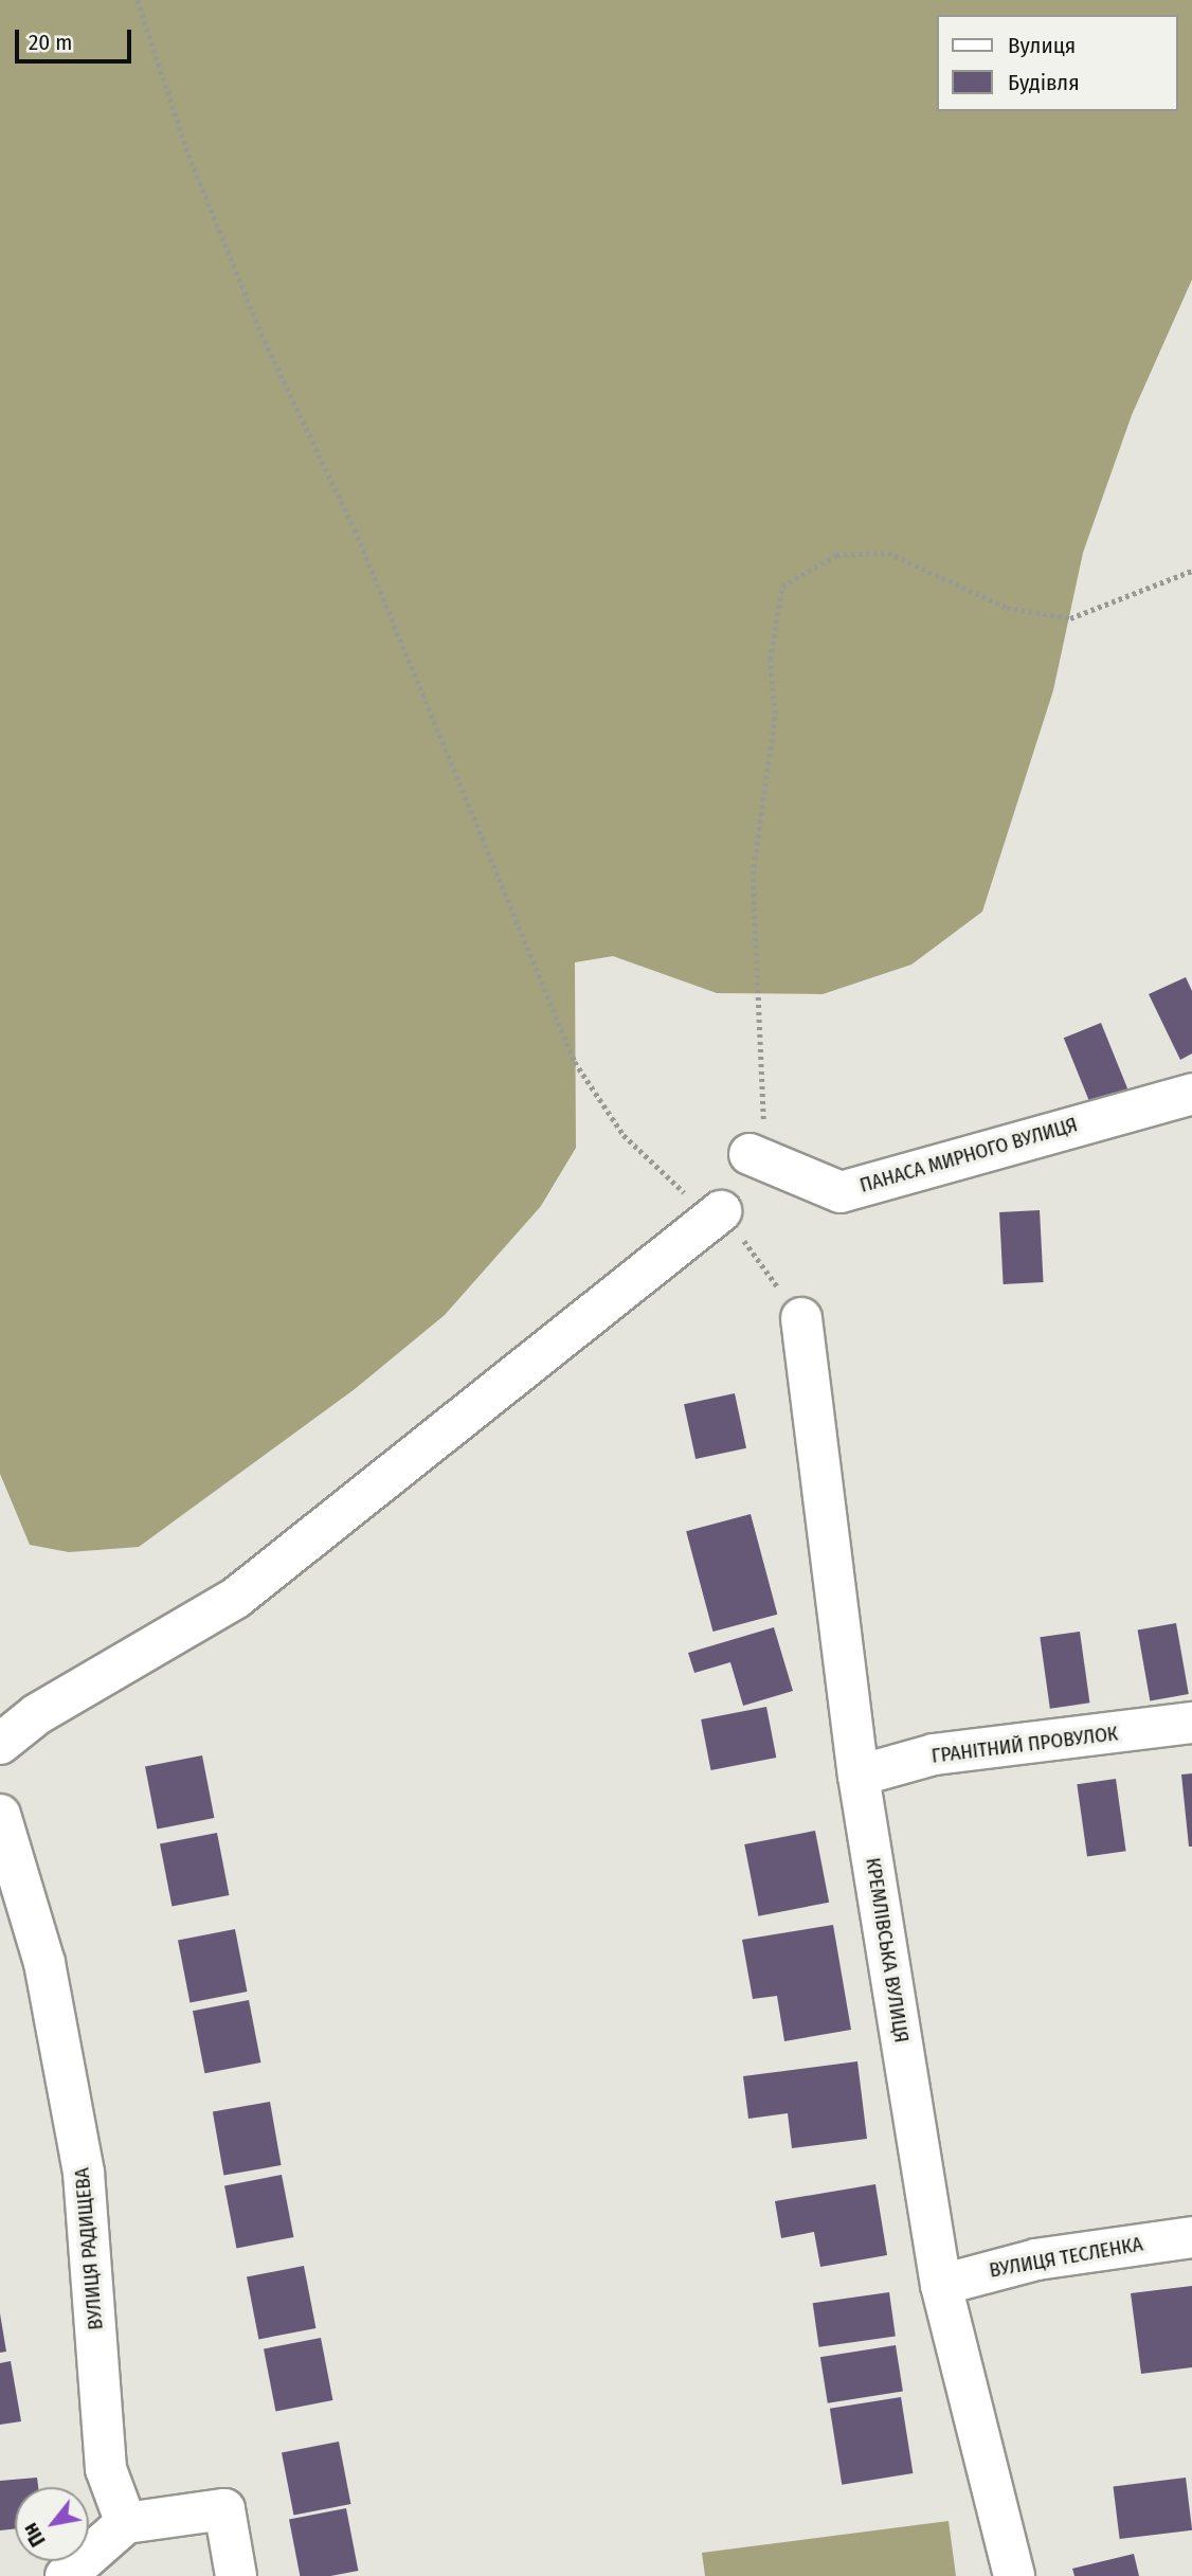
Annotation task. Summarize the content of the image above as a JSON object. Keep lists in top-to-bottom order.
{
  "streets": {
    "street": [
      "ПАНАСА МИРНОГО ВУЛИЦЯ",
      "ГРАНІТНИЙ ПРОВУЛОК",
      "КРЕМЛІВСЬКА ВУЛИЦЯ",
      "ВУЛИЦЯ РАДИЩЕВА",
      "ВУЛИЦЯ ТЕСЛЕНКА"
    ]
  },
  "crossings": [
    ["ГРАНІТНИЙ ПРОВУЛОК", "КРЕМЛІВСЬКА ВУЛИЦЯ"],
    ["КРЕМЛІВСЬКА ВУЛИЦЯ", "ВУЛИЦЯ ТЕСЛЕНКА"]
  ],
  "legend": ["Вулиця", "Будівля"],
  "scale_bar": "20 m",
  "north": "bottom left"
}
